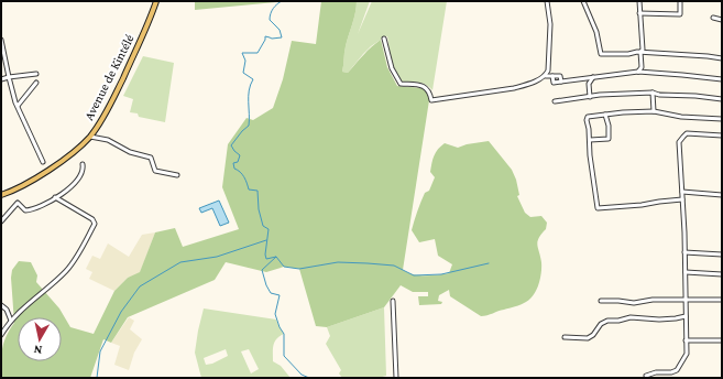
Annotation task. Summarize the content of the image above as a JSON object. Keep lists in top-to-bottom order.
{
  "streets": {
    "main road": ["Avenue de Kintélé"]
  },
  "north": "bottom"
}
